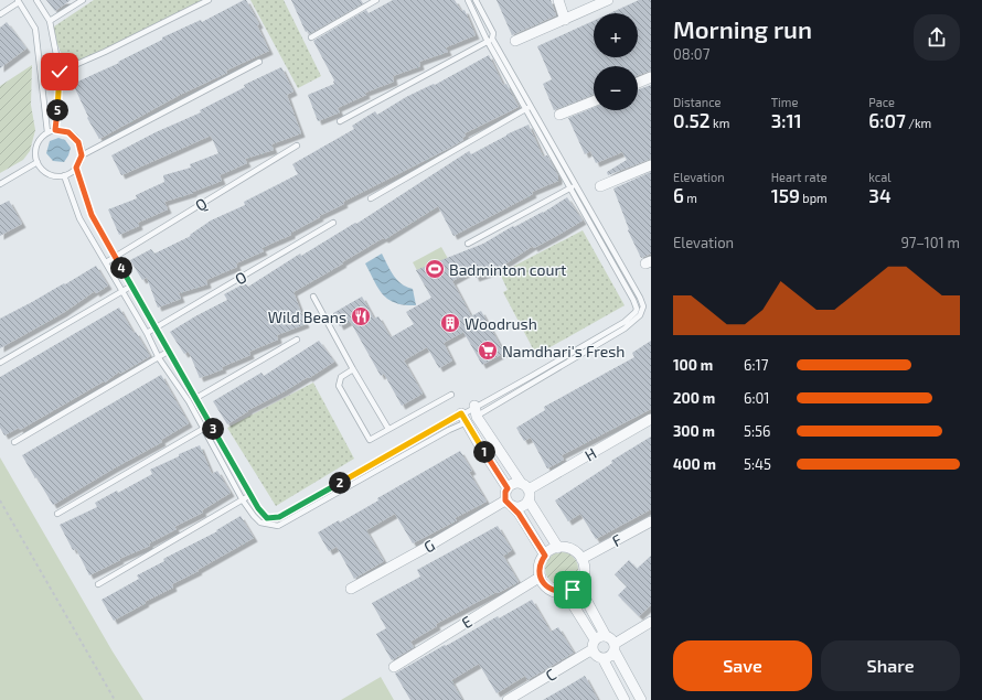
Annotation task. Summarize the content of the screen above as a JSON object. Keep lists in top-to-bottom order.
{
  "streets": {
    "street": [
      "H",
      "F",
      "G",
      "E",
      "C"
    ],
    "lane": ["Q", "O"]
  },
  "crossings": [
    ["H", "G"],
    ["F", "E"]
  ],
  "places": {
    "sports": ["Badminton court"],
    "restaurant": ["Wild Beans"],
    "building": ["Woodrush"],
    "supermarket": ["Namdhari's Fresh"]
  },
  "page": {
    "heading": ["Morning run", "08:07"],
    "map_buttons": ["+", "−"],
    "stats": [
      ["Distance", "0.52 km"],
      ["Time", "3:11"],
      ["Pace", "6:07 /km"],
      ["Elevation", "6 m"],
      ["Heart rate", "159 bpm"],
      ["kcal", "34"]
    ],
    "pins": [
      "5",
      "4",
      "3",
      "1",
      "2"
    ],
    "chart": ["Elevation", "97–101 m"],
    "list": [
      {
        "name": "100 m",
        "note": "6:17"
      },
      {
        "name": "200 m",
        "note": "6:01"
      },
      {
        "name": "300 m",
        "note": "5:56"
      },
      {
        "name": "400 m",
        "note": "5:45"
      }
    ],
    "buttons": ["Save", "Share"]
  }
}
